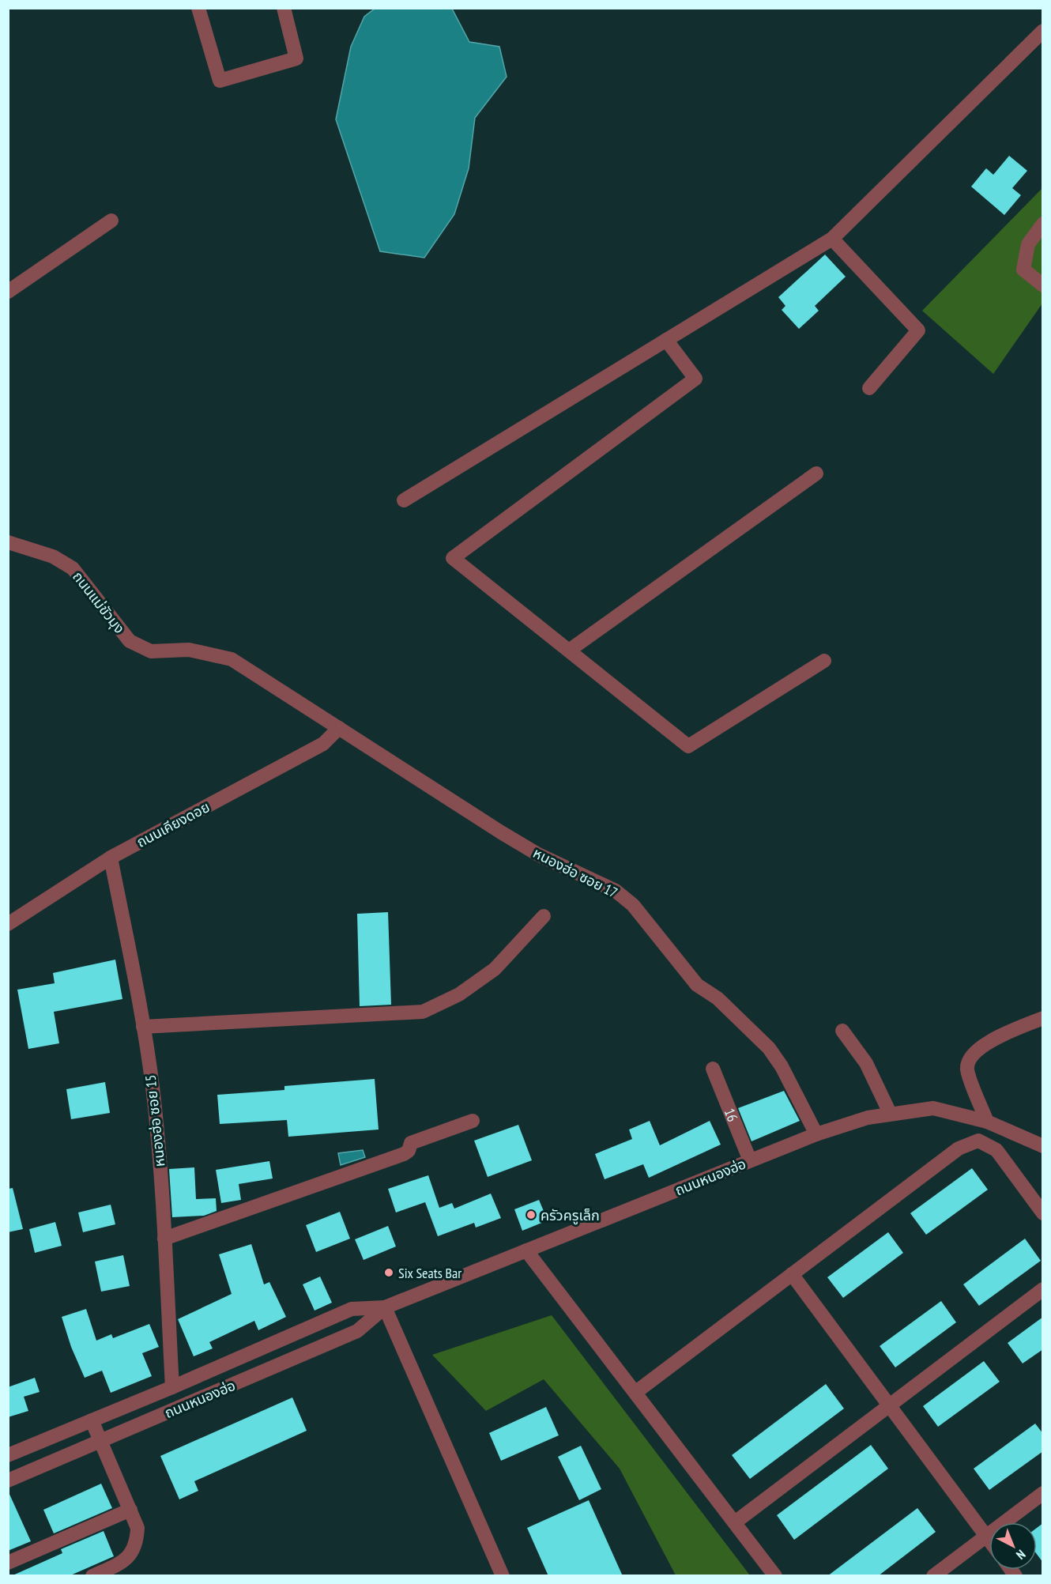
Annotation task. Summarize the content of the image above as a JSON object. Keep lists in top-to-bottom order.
{
  "streets": {
    "street": [
      "ถนนแม่ขัวมุง",
      "ถนนเคียงดอย",
      "หนองฮ่อ ซอย 17",
      "16",
      "หนองฮ่อ ซอย 15",
      "ถนนหนองฮ่อ"
    ]
  },
  "crossings": [
    ["ถนนแม่ขัวมุง", "ถนนเคียงดอย"],
    ["ถนนแม่ขัวมุง", "หนองฮ่อ ซอย 17"],
    ["ถนนเคียงดอย", "หนองฮ่อ ซอย 17"],
    ["ถนนเคียงดอย", "หนองฮ่อ ซอย 15"],
    ["หนองฮ่อ ซอย 17", "ถนนหนองฮ่อ"],
    ["16", "ถนนหนองฮ่อ"],
    ["หนองฮ่อ ซอย 15", "ถนนหนองฮ่อ"]
  ],
  "places": ["ครัวครูเล็ก", "Six Seats Bar"],
  "north": "bottom right"
}
